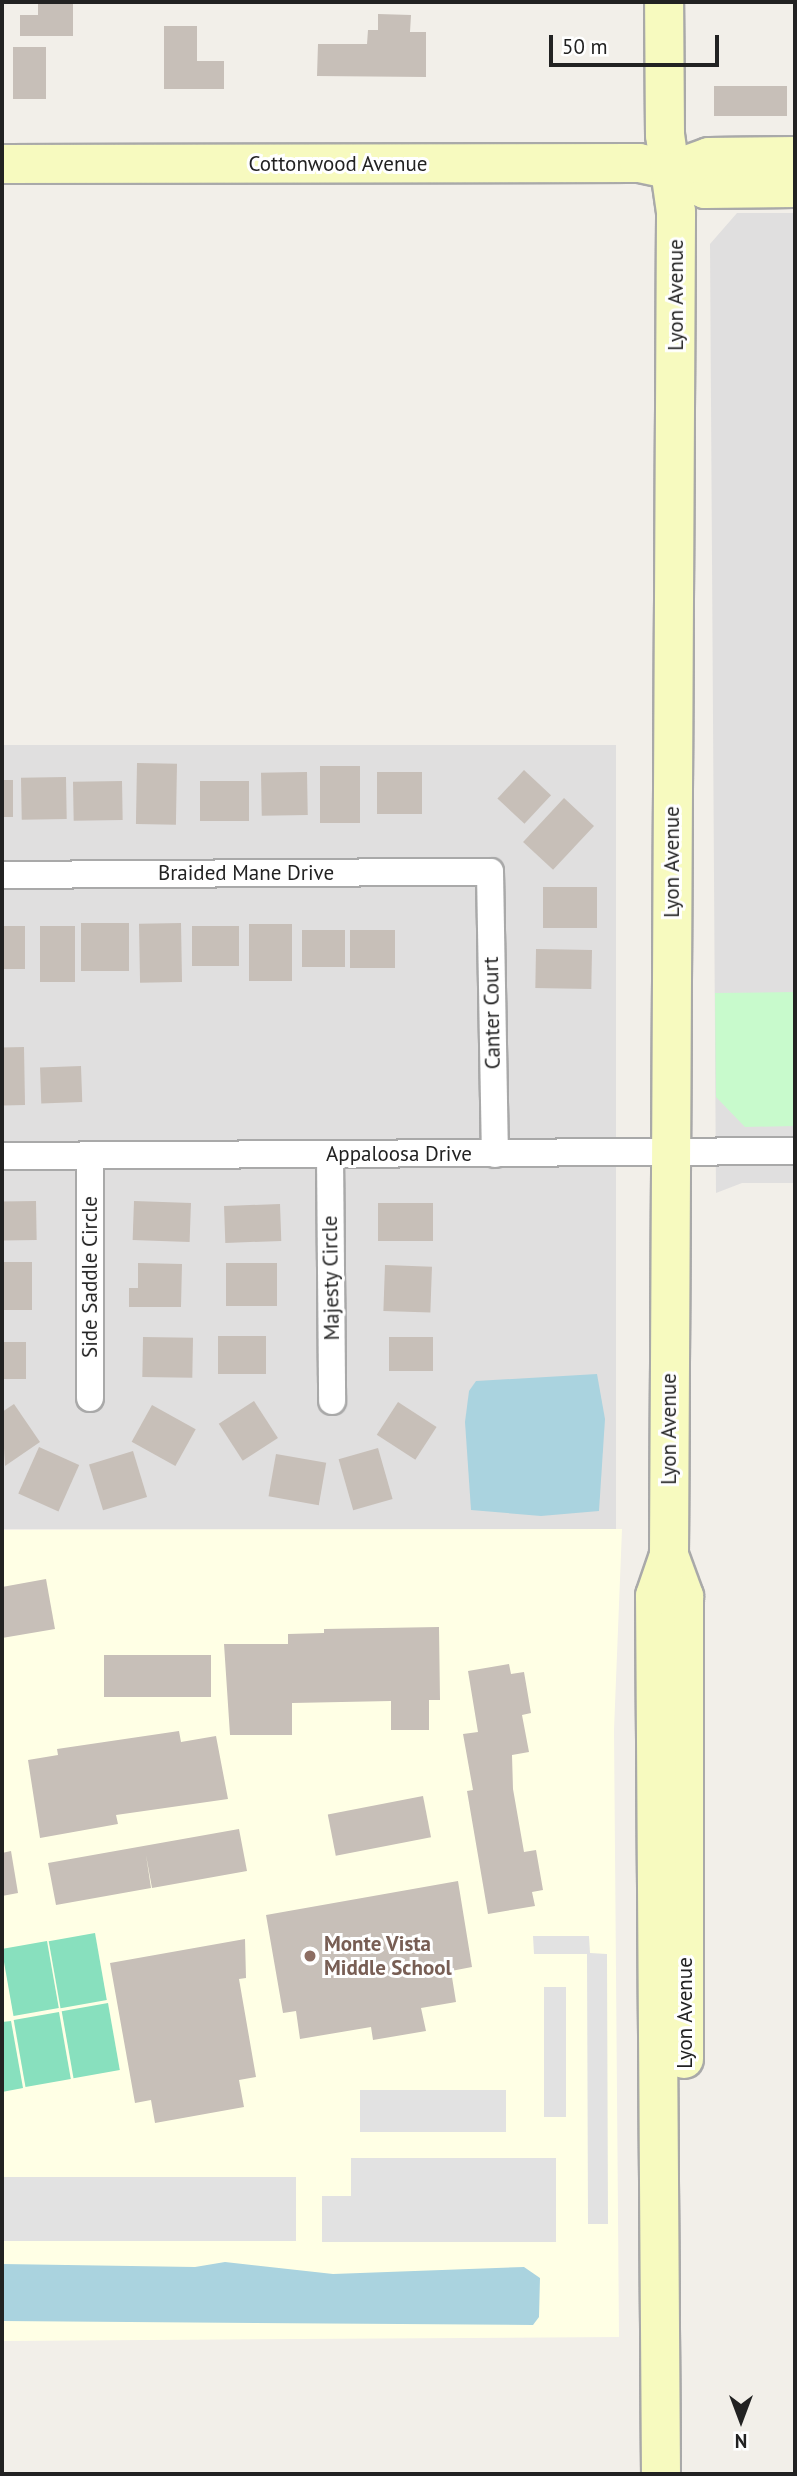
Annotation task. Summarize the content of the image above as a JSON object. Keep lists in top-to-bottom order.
{
  "streets": {
    "street": [
      "Cottonwood Avenue",
      "Lyon Avenue",
      "Braided Mane Drive",
      "Canter Court",
      "Appaloosa Drive",
      "Side Saddle Circle",
      "Majesty Circle"
    ]
  },
  "crossings": [
    ["Cottonwood Avenue", "Lyon Avenue"],
    ["Lyon Avenue", "Appaloosa Drive"],
    ["Braided Mane Drive", "Canter Court"],
    ["Canter Court", "Appaloosa Drive"],
    ["Appaloosa Drive", "Side Saddle Circle"],
    ["Appaloosa Drive", "Majesty Circle"]
  ],
  "places": ["Monte Vista Middle School"],
  "scale_bar": "50 m",
  "north": "bottom"
}
